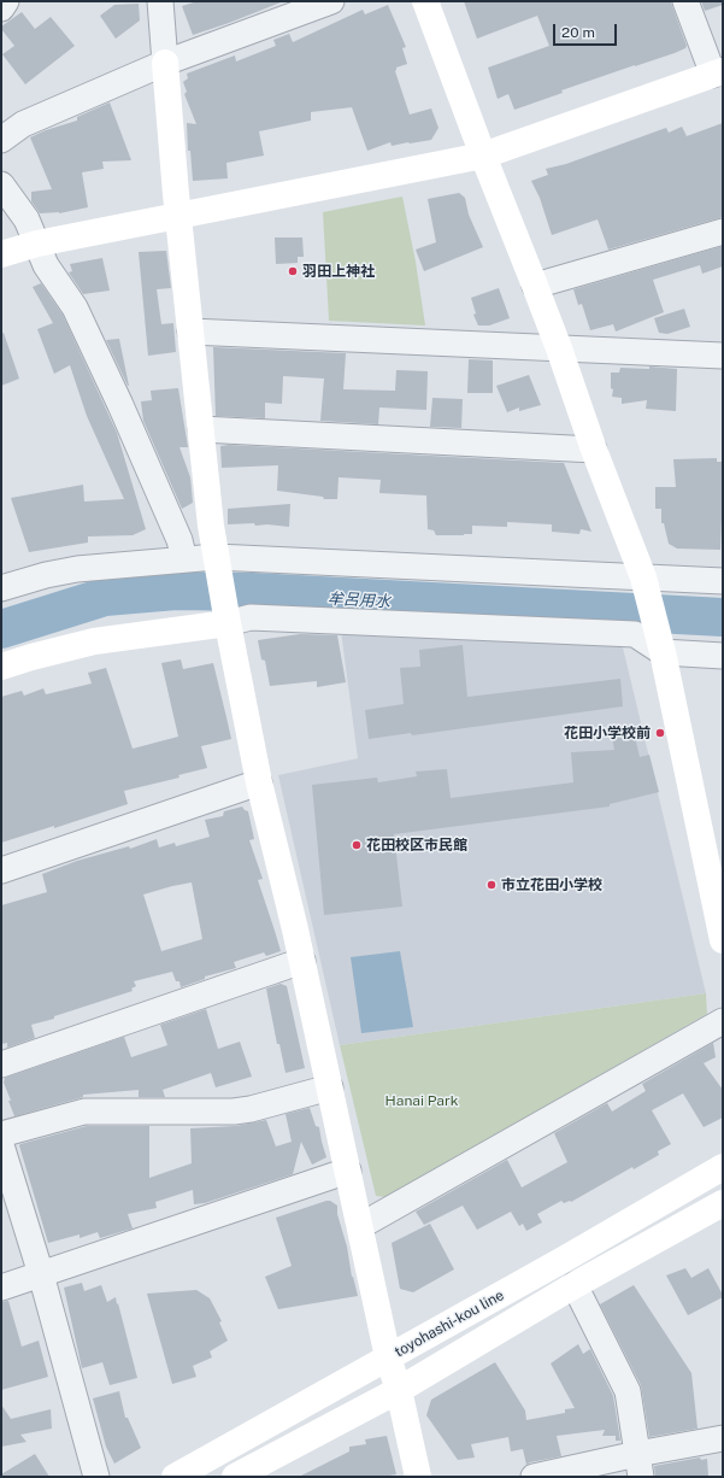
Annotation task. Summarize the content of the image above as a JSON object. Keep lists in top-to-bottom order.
{
  "streets": {
    "street": ["toyohashi-kou line"]
  },
  "water": ["牟呂用水"],
  "parks": ["Hanai Park"],
  "places": [
    "羽田上神社",
    "花田小学校前",
    "花田校区市民館",
    "市立花田小学校"
  ],
  "scale_bar": "20 m"
}
